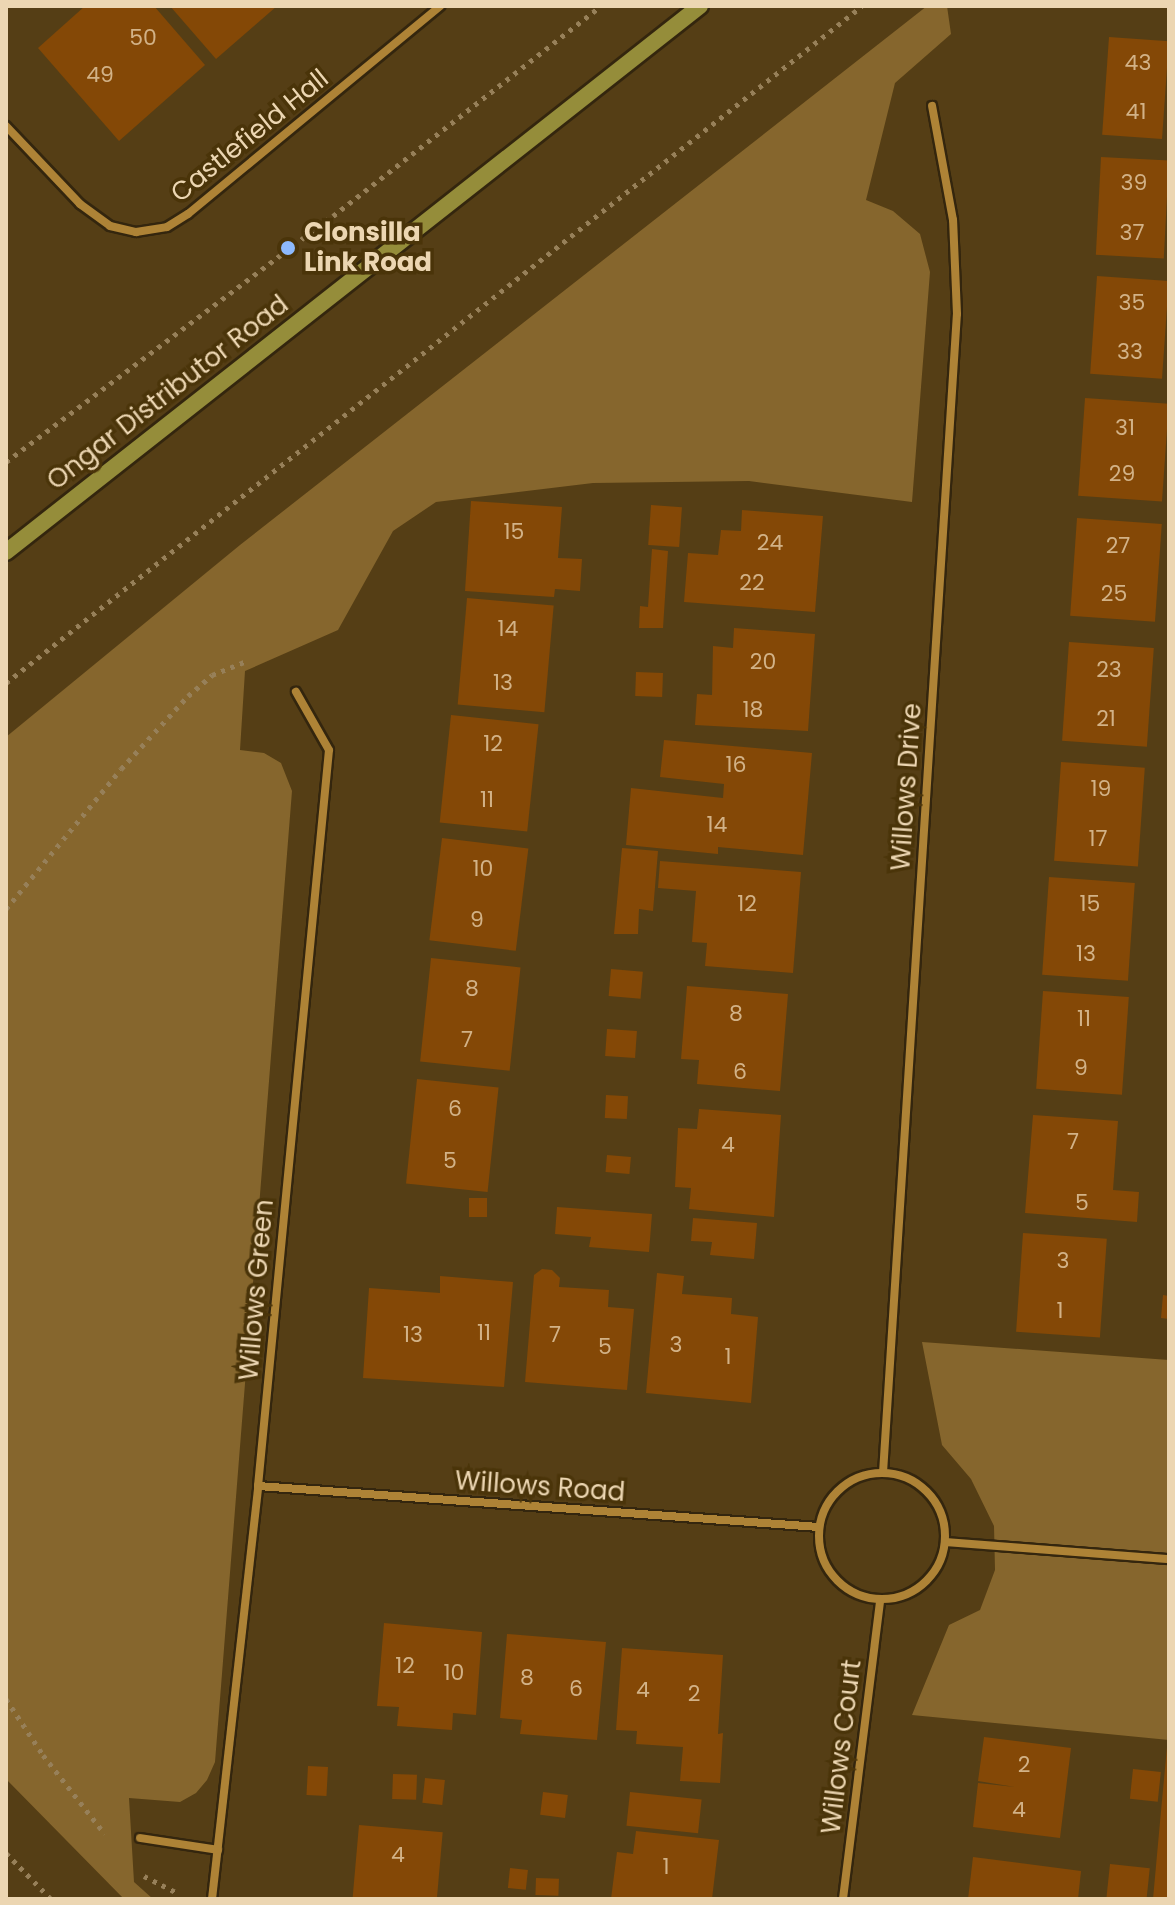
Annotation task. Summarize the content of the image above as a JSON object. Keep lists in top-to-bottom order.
{
  "streets": {
    "street": [
      "Castlefield Hall",
      "Ongar Distributor Road",
      "Willows Drive",
      "Willows Green",
      "Willows Road",
      "Willows Court"
    ]
  },
  "crossings": [
    ["Willows Drive", "Willows Road"],
    ["Willows Drive", "Willows Court"],
    ["Willows Green", "Willows Road"],
    ["Willows Road", "Willows Court"]
  ],
  "places": ["Clonsilla Link Road"],
  "house_numbers": [
    "50",
    "43",
    "49",
    "41",
    "39",
    "37",
    "35",
    "33",
    "31",
    "29",
    "15",
    "24",
    "27",
    "22",
    "25",
    "14",
    "20",
    "23",
    "13",
    "18",
    "21",
    "12",
    "16",
    "19",
    "11",
    "14",
    "17",
    "10",
    "12",
    "15",
    "9",
    "13",
    "8",
    "8",
    "11",
    "7",
    "9",
    "6",
    "6",
    "7",
    "4",
    "5",
    "5",
    "3",
    "1",
    "11",
    "13",
    "7",
    "3",
    "5",
    "1",
    "12",
    "10",
    "8",
    "6",
    "4",
    "2",
    "2",
    "4",
    "4",
    "1"
  ]
}
